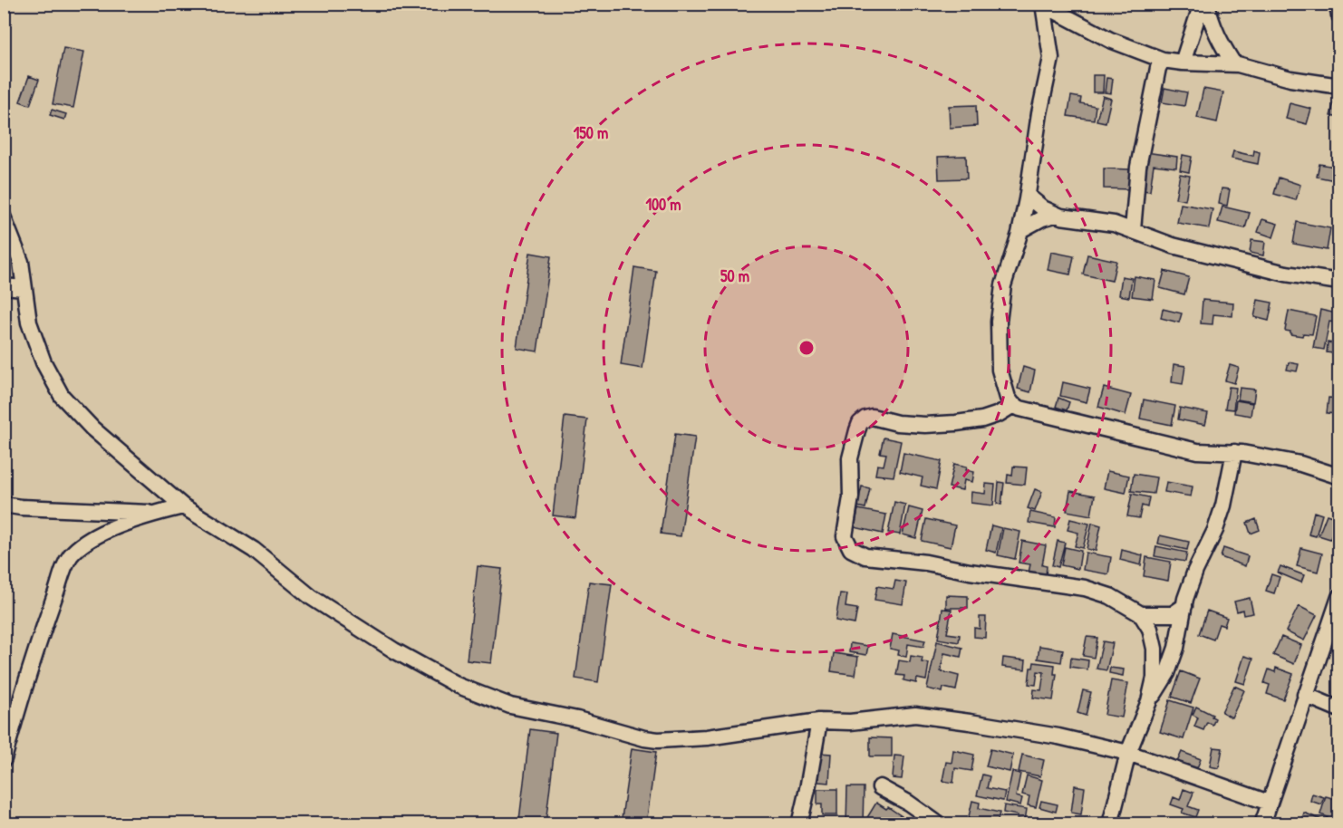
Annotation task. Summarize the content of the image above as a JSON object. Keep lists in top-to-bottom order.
{
  "rings": ["150 m", "100 m", "50 m"]
}
